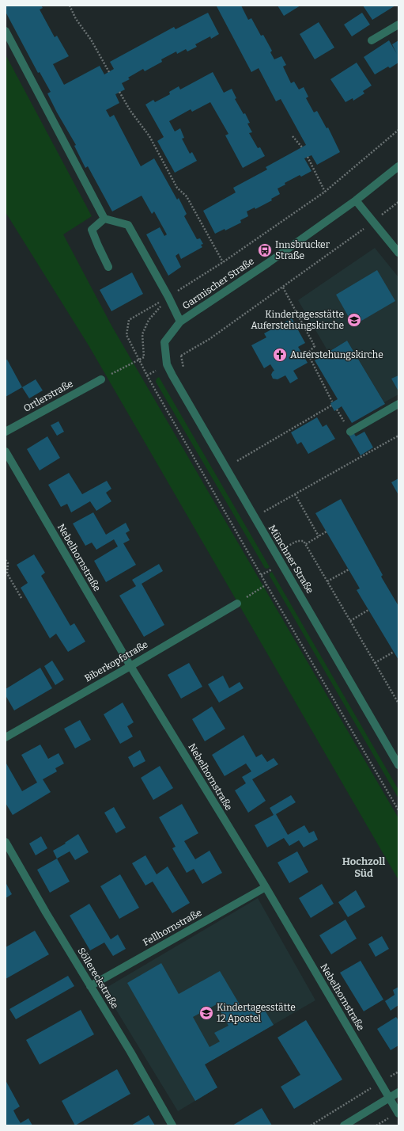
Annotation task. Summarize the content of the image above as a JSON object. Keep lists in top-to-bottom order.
{
  "streets": {
    "street": [
      "Garmischer Straße",
      "Ortlerstraße",
      "Nebelhornstraße",
      "Münchner Straße",
      "Biberkopfstraße",
      "Fellhornstraße",
      "Söllereckstraße"
    ]
  },
  "crossings": [
    ["Garmischer Straße", "Münchner Straße"],
    ["Nebelhornstraße", "Biberkopfstraße"],
    ["Nebelhornstraße", "Fellhornstraße"],
    ["Fellhornstraße", "Söllereckstraße"]
  ],
  "districts": ["Hochzoll Süd"],
  "places": {
    "bus stop": ["Innsbrucker Straße"],
    "school or university": ["Kindertagesstätte Auferstehungskirche", "Kindertagesstätte 12 Apostel"],
    "church": ["Auferstehungskirche"]
  }
}
